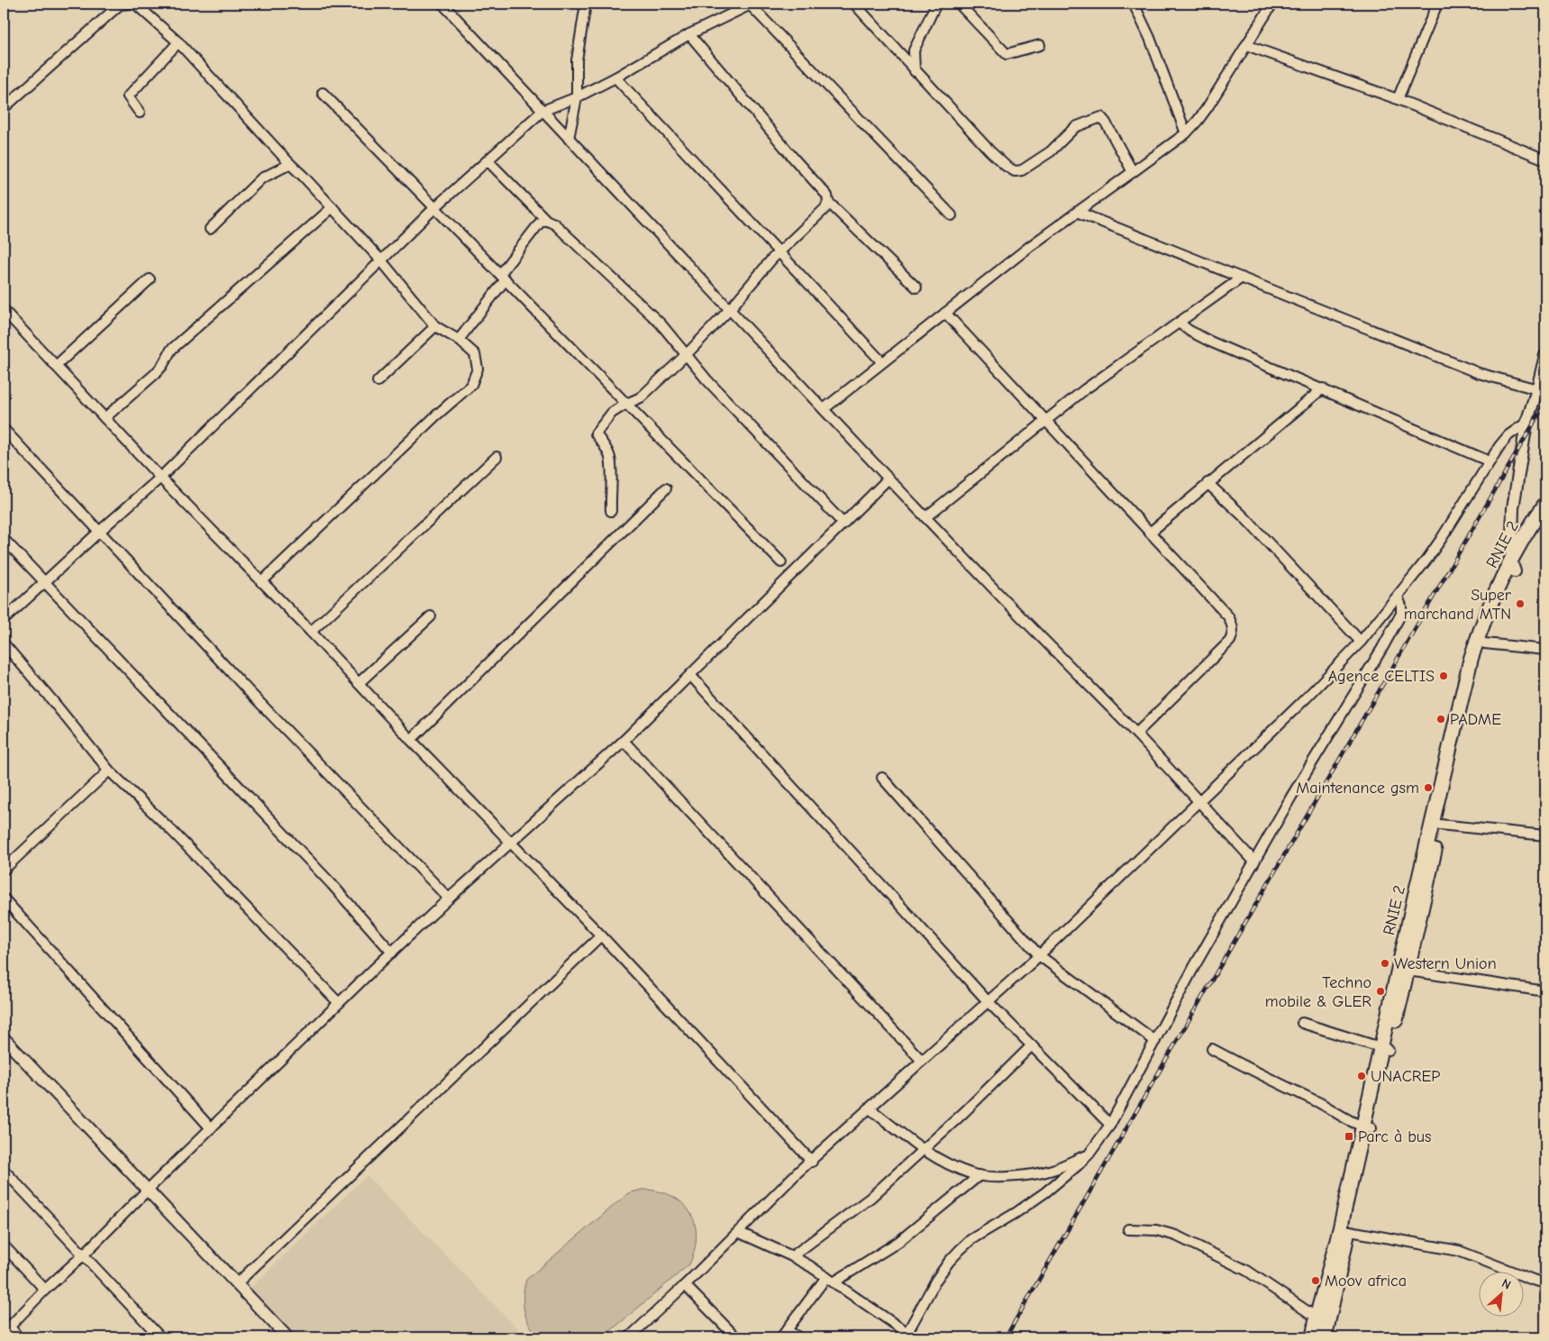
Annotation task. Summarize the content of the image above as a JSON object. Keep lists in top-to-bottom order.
{
  "streets": {
    "highway": ["RNIE 2"]
  },
  "places": {
    "other": [
      "Super marchand MTN",
      "Agence CELTIS",
      "PADME",
      "Maintenance gsm",
      "Western Union",
      "Techno mobile & GLER",
      "UNACREP",
      "Moov africa"
    ],
    "transit": ["Parc à bus"]
  },
  "north": "top right"
}
